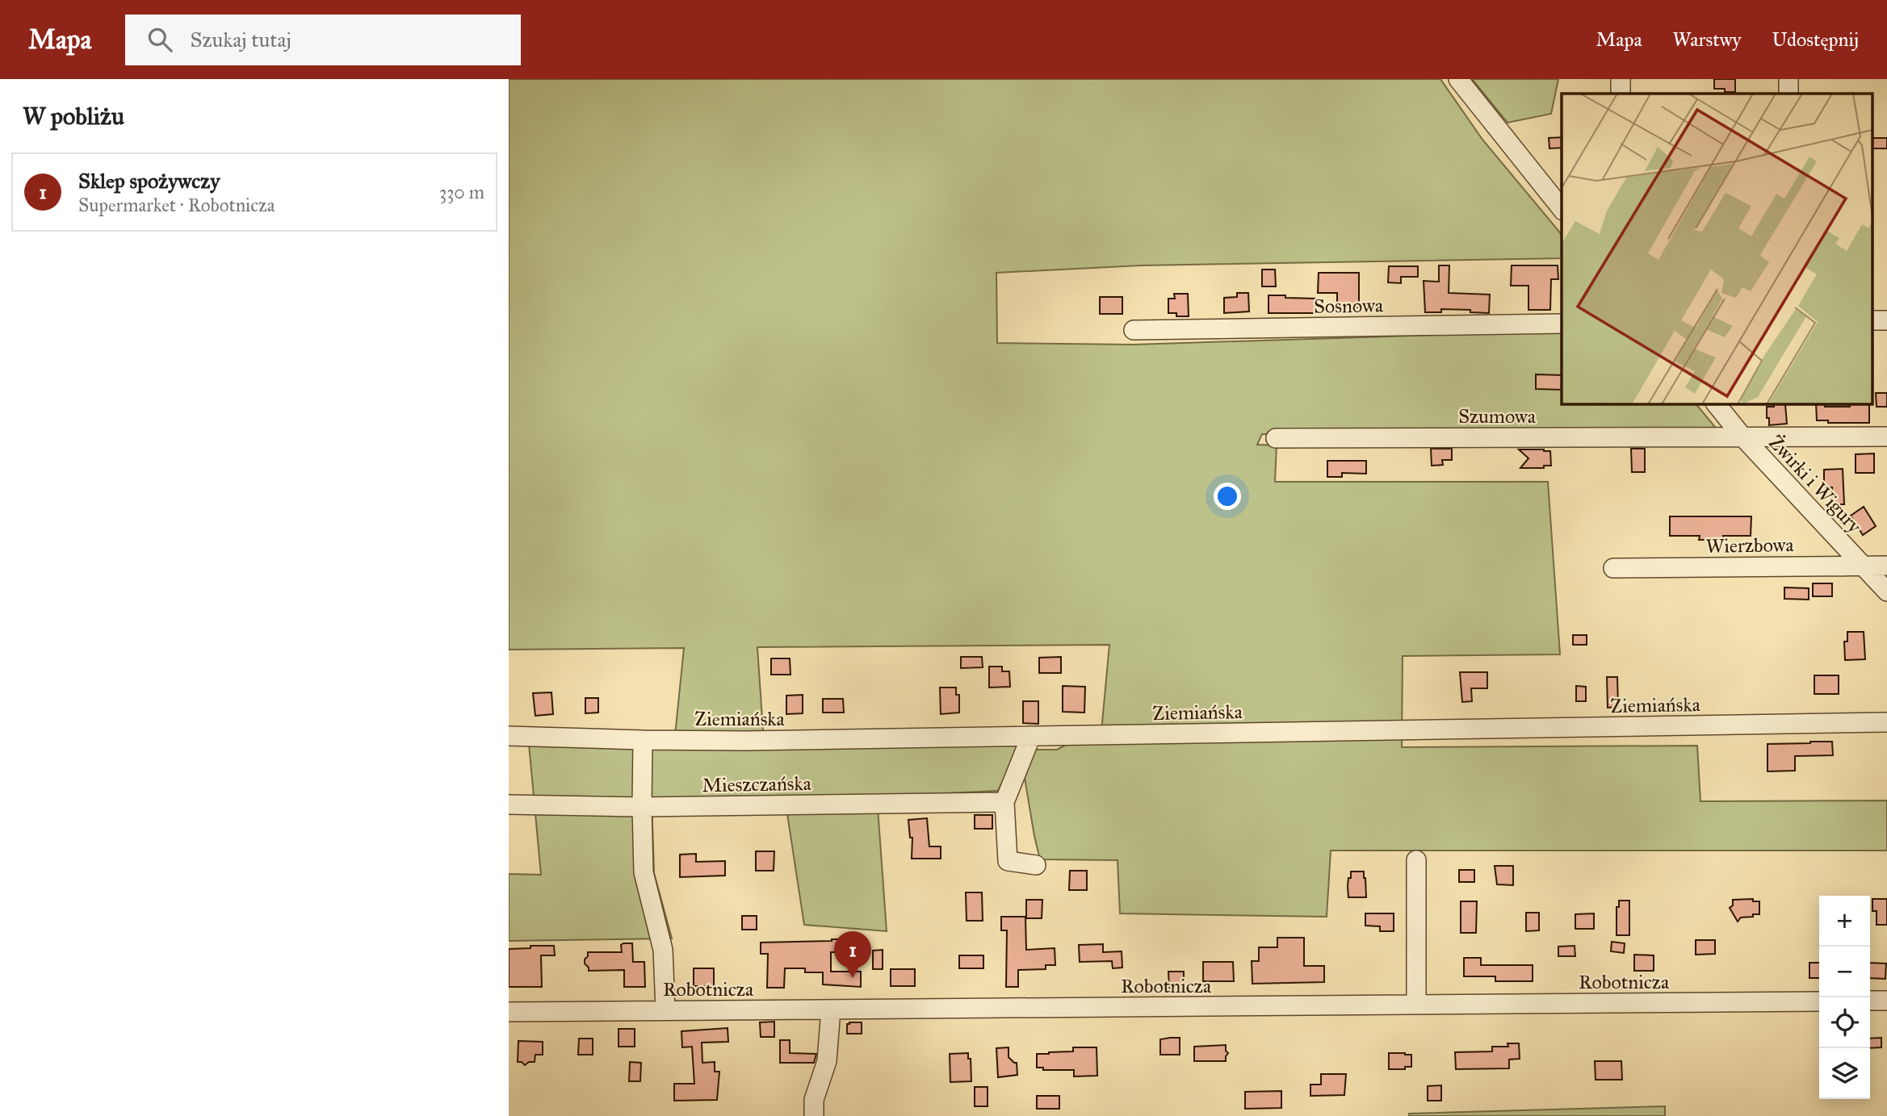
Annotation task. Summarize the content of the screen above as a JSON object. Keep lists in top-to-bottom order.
{
  "streets": {
    "street": [
      "Sosnowa",
      "Szumowa",
      "Żwirki i Wigury",
      "Wierzbowa",
      "Ziemiańska",
      "Mieszczańska",
      "Robotnicza"
    ]
  },
  "crossings": [
    ["Szumowa", "Żwirki i Wigury"],
    ["Żwirki i Wigury", "Wierzbowa"]
  ],
  "page": {
    "header": "Mapa",
    "search": "Szukaj tutaj",
    "nav": ["Mapa", "Warstwy", "Udostępnij"],
    "heading": "W pobliżu",
    "list": [
      {
        "mark": "1",
        "name": "Sklep spożywczy",
        "note": "Supermarket · Robotnicza",
        "value": "330 m"
      }
    ],
    "map_buttons": ["+", "−"],
    "pins": "1"
  }
}
